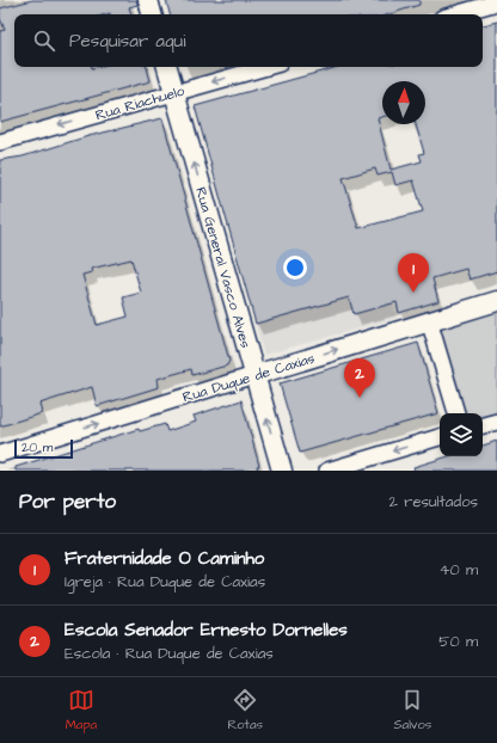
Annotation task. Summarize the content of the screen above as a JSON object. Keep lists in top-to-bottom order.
{
  "streets": {
    "street": ["Rua Riachuelo", "Rua General Vasco Alves", "Rua Duque de Caxias"]
  },
  "crossings": [
    ["Rua Riachuelo", "Rua General Vasco Alves"],
    ["Rua General Vasco Alves", "Rua Duque de Caxias"]
  ],
  "one_way": ["Rua Riachuelo", "Rua General Vasco Alves", "Rua Duque de Caxias"],
  "scale_bar": "20 m",
  "north": "top",
  "page": {
    "search": "Pesquisar aqui",
    "pins": ["1", "2"],
    "scale": "20 m",
    "heading": ["Por perto", "2 resultados"],
    "list": [
      {
        "mark": "1",
        "name": "Fraternidade O Caminho",
        "note": "Igreja · Rua Duque de Caxias",
        "value": "40 m"
      },
      {
        "mark": "2",
        "name": "Escola Senador Ernesto Dornelles",
        "note": "Escola · Rua Duque de Caxias",
        "value": "50 m"
      }
    ],
    "nav": ["Mapa", "Rotas", "Salvos"]
  }
}
